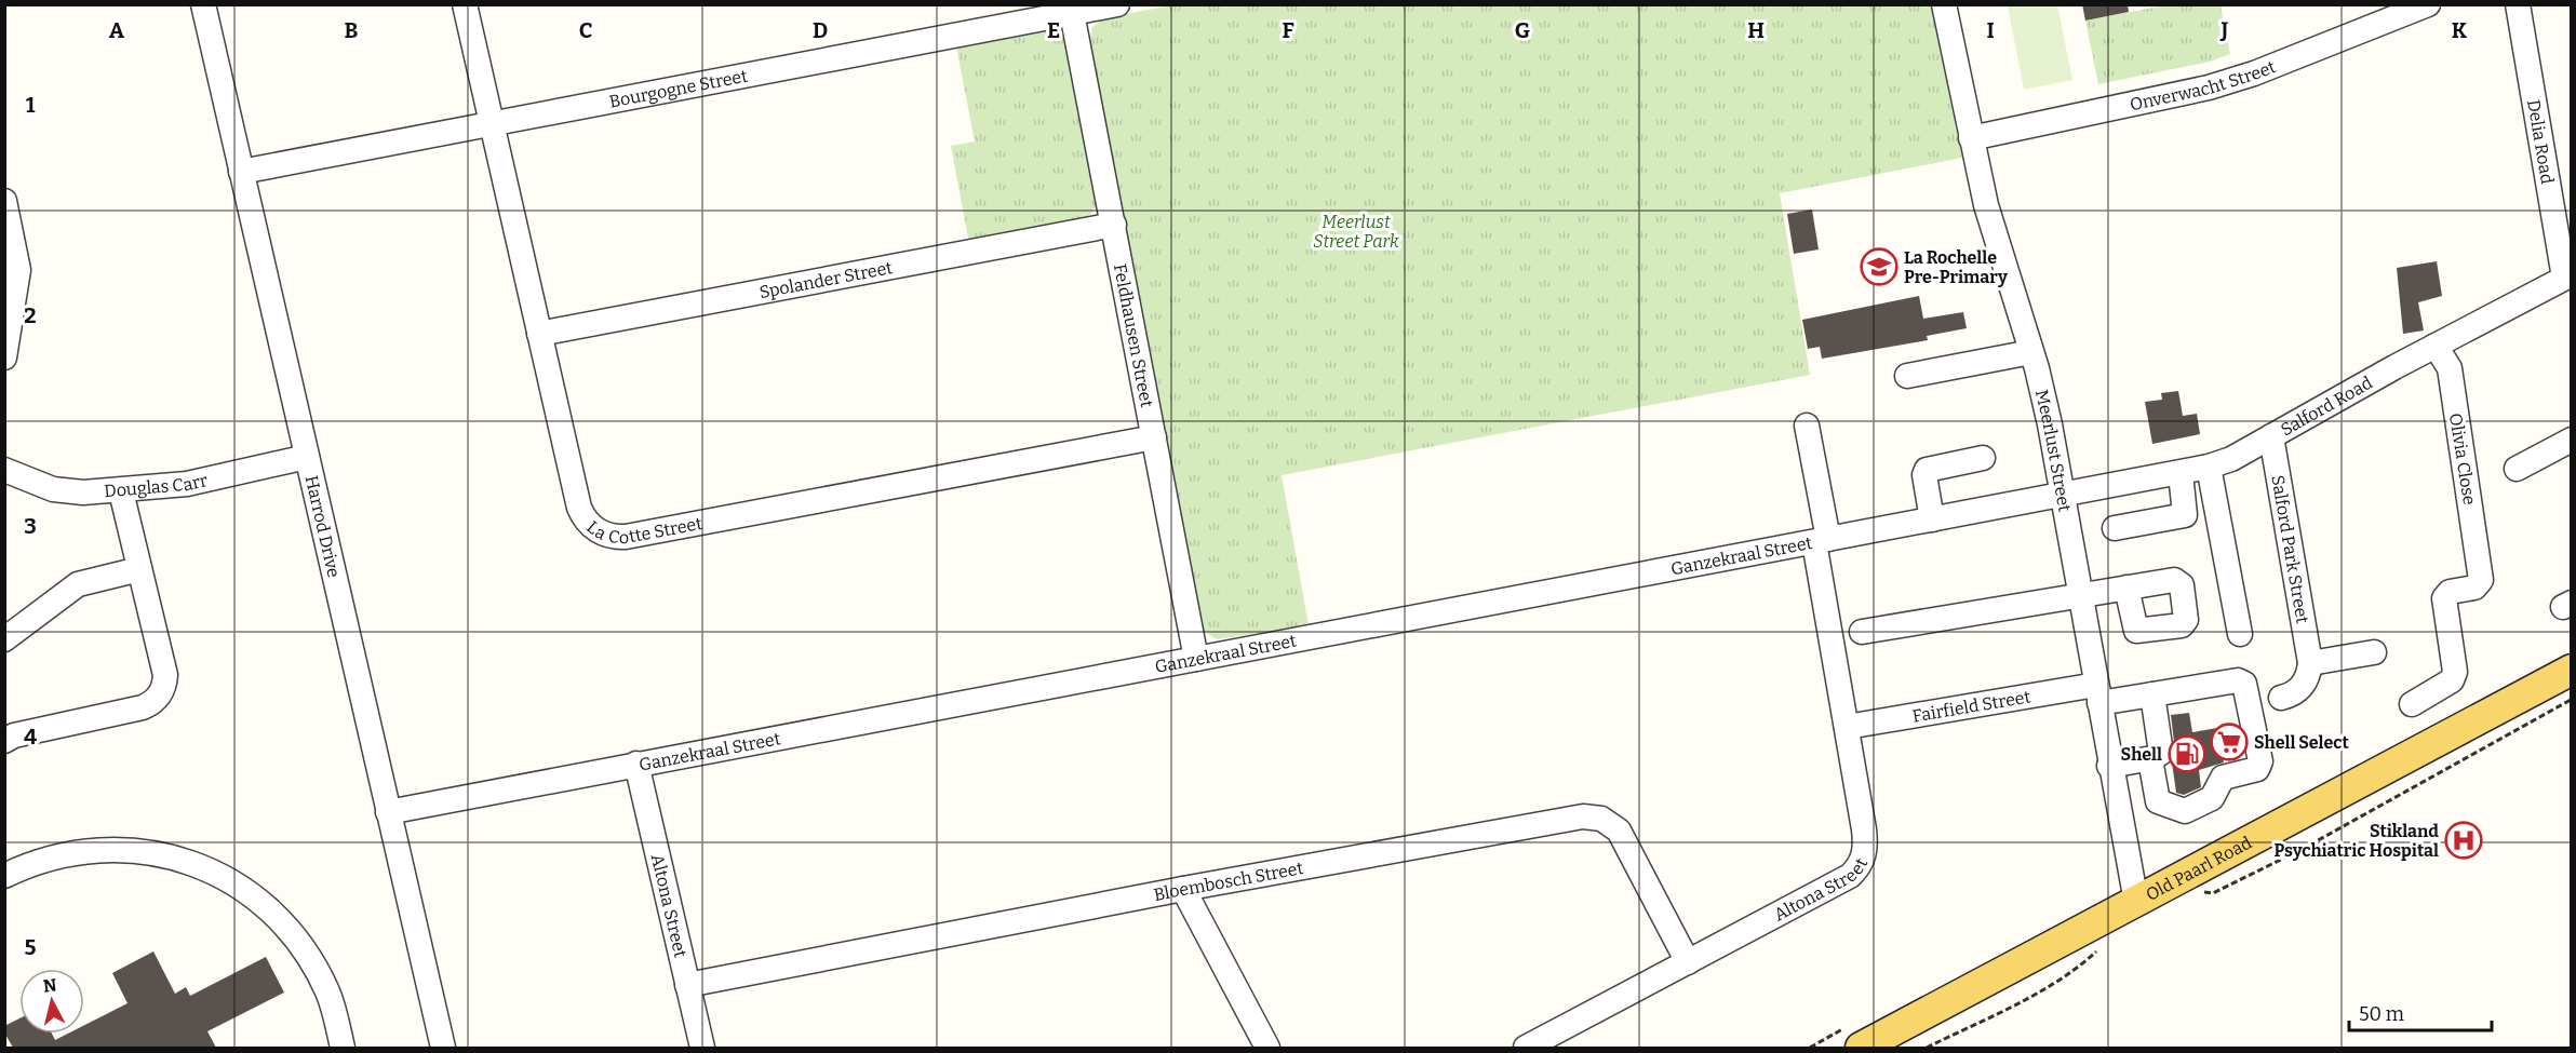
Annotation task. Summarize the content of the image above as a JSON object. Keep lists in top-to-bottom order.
{
  "streets": {
    "main road": ["Old Paarl Road"],
    "street": [
      "Onverwacht Street",
      "Bourgogne Street",
      "Delia Road",
      "Spolander Street",
      "Feldhausen Street",
      "Salford Road",
      "Meerlust Street",
      "Olivia Close",
      "Douglas Carr",
      "La Cotte Street",
      "Harrod Drive",
      "Salford Park Street",
      "Ganzekraal Street",
      "Fairfield Street",
      "Bloembosch Street",
      "Altona Street"
    ]
  },
  "crossings": [
    ["Onverwacht Street", "Meerlust Street"],
    ["Bourgogne Street", "Feldhausen Street"],
    ["Bourgogne Street", "La Cotte Street"],
    ["Bourgogne Street", "Harrod Drive"],
    ["Delia Road", "Salford Road"],
    ["Spolander Street", "Feldhausen Street"],
    ["Spolander Street", "La Cotte Street"],
    ["Feldhausen Street", "La Cotte Street"],
    ["Feldhausen Street", "Ganzekraal Street"],
    ["Salford Road", "Meerlust Street"],
    ["Salford Road", "Olivia Close"],
    ["Salford Road", "Salford Park Street"],
    ["Salford Road", "Ganzekraal Street"],
    ["Meerlust Street", "Ganzekraal Street"],
    ["Meerlust Street", "Fairfield Street"],
    ["Meerlust Street", "Old Paarl Road"],
    ["Douglas Carr", "Harrod Drive"],
    ["Harrod Drive", "Ganzekraal Street"],
    ["Ganzekraal Street", "Altona Street"],
    ["Fairfield Street", "Altona Street"],
    ["Bloembosch Street", "Altona Street"]
  ],
  "parks": ["Meerlust Street Park"],
  "places": {
    "school or university": ["La Rochelle Pre-Primary"],
    "supermarket": ["Shell Select"],
    "fuel station": ["Shell"],
    "hospital": ["Stikland Psychiatric Hospital"]
  },
  "scale_bar": "50 m",
  "north": "top",
  "grid": {
    "columns": [
      "A",
      "B",
      "C",
      "D",
      "E",
      "F",
      "G",
      "H",
      "I",
      "J",
      "K"
    ],
    "rows": [
      "1",
      "2",
      "3",
      "4",
      "5"
    ]
  }
}
